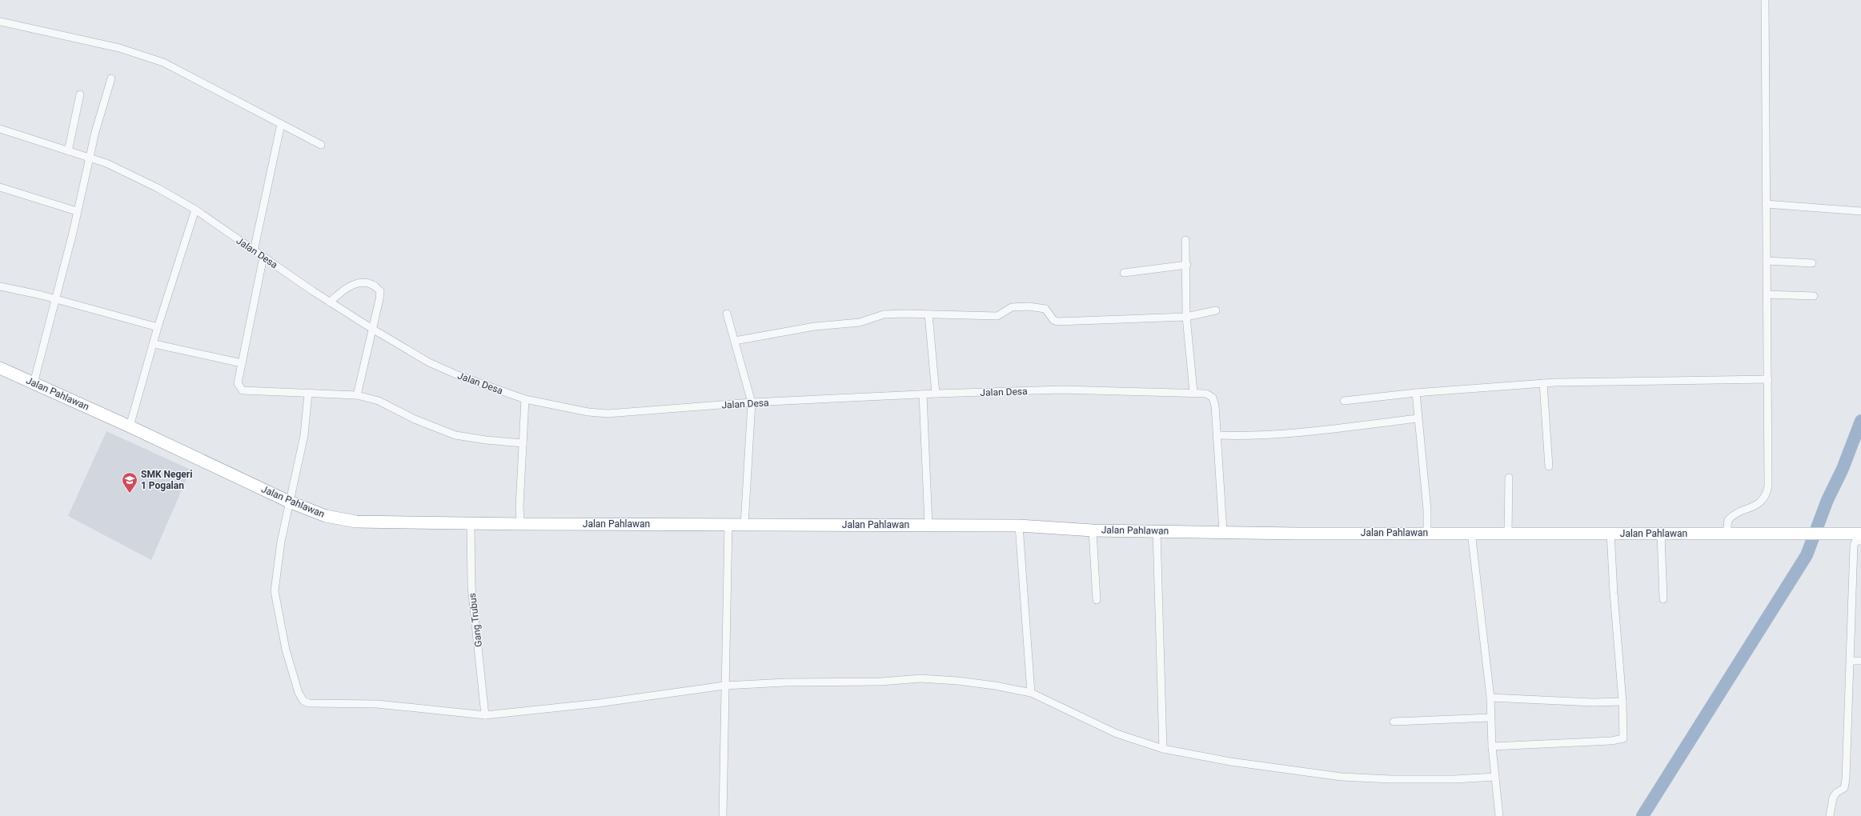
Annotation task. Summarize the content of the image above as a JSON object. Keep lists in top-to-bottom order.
{
  "streets": {
    "highway": ["Jalan Pahlawan"],
    "street": ["Jalan Desa", "Gang Trubus"]
  },
  "crossings": [
    ["Jalan Desa", "Jalan Pahlawan"],
    ["Jalan Pahlawan", "Gang Trubus"]
  ],
  "places": {
    "school or university": ["SMK Negeri 1 Pogalan"]
  }
}
